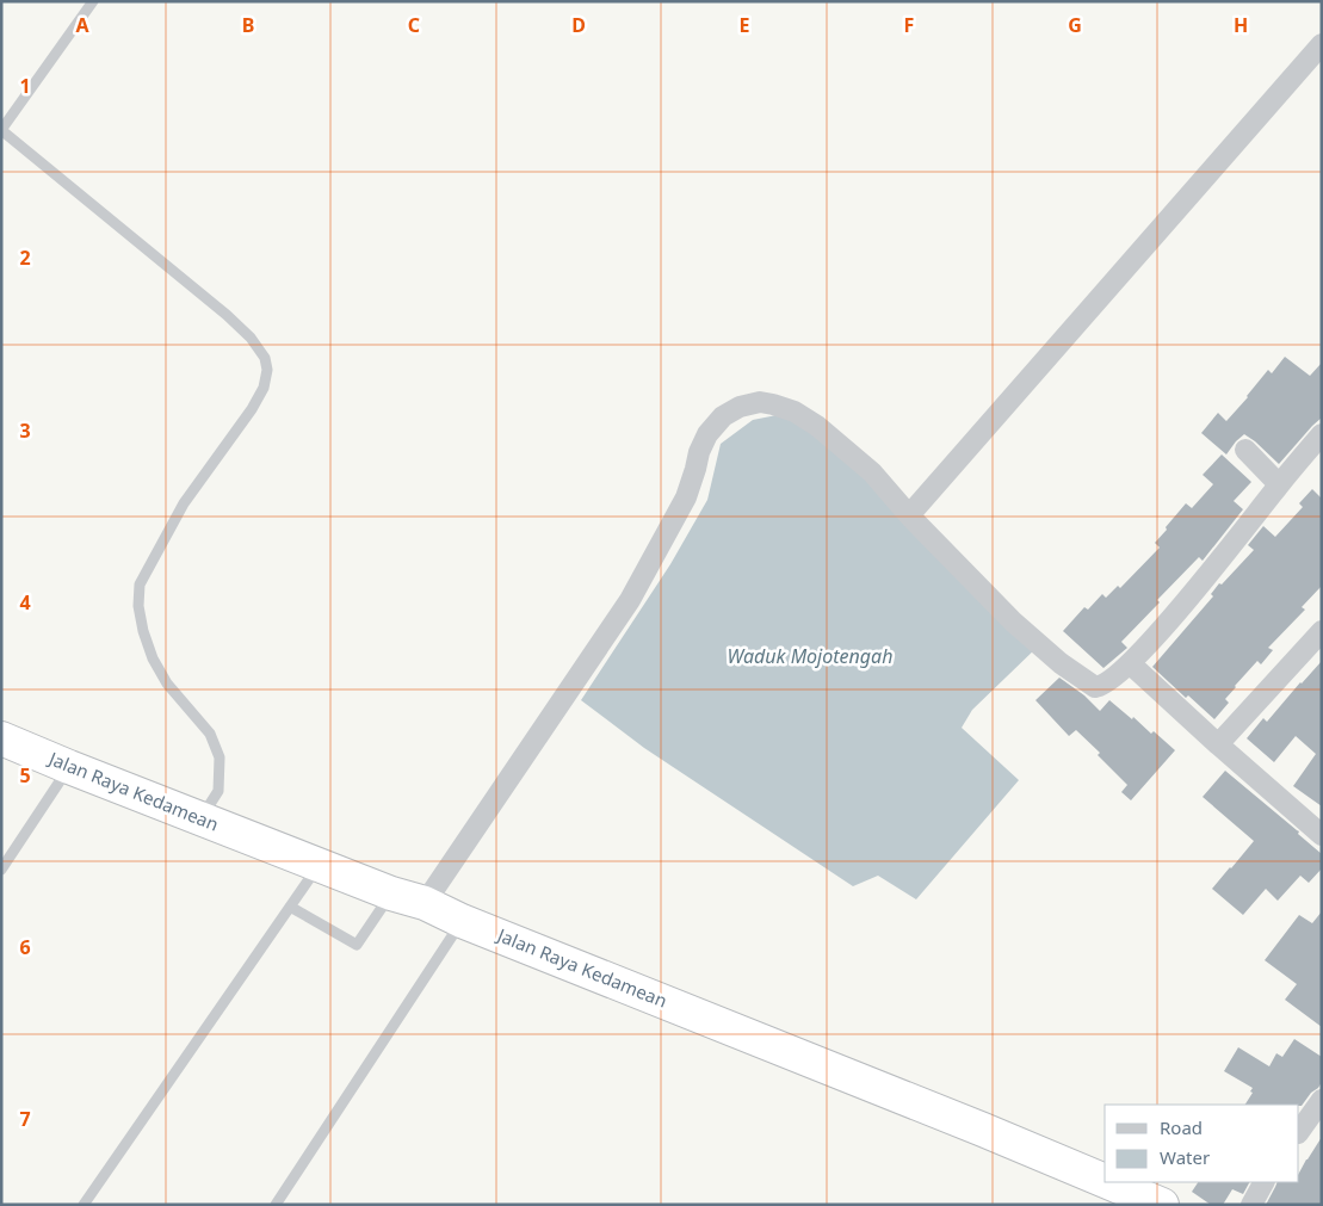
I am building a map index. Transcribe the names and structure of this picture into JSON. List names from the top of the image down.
{
  "streets": {
    "highway": ["Jalan Raya Kedamean"]
  },
  "water": ["Waduk Mojotengah"],
  "legend": ["Road", "Water"],
  "grid": {
    "columns": [
      "A",
      "B",
      "C",
      "D",
      "E",
      "F",
      "G",
      "H"
    ],
    "rows": [
      "1",
      "2",
      "3",
      "4",
      "5",
      "6",
      "7"
    ]
  }
}
